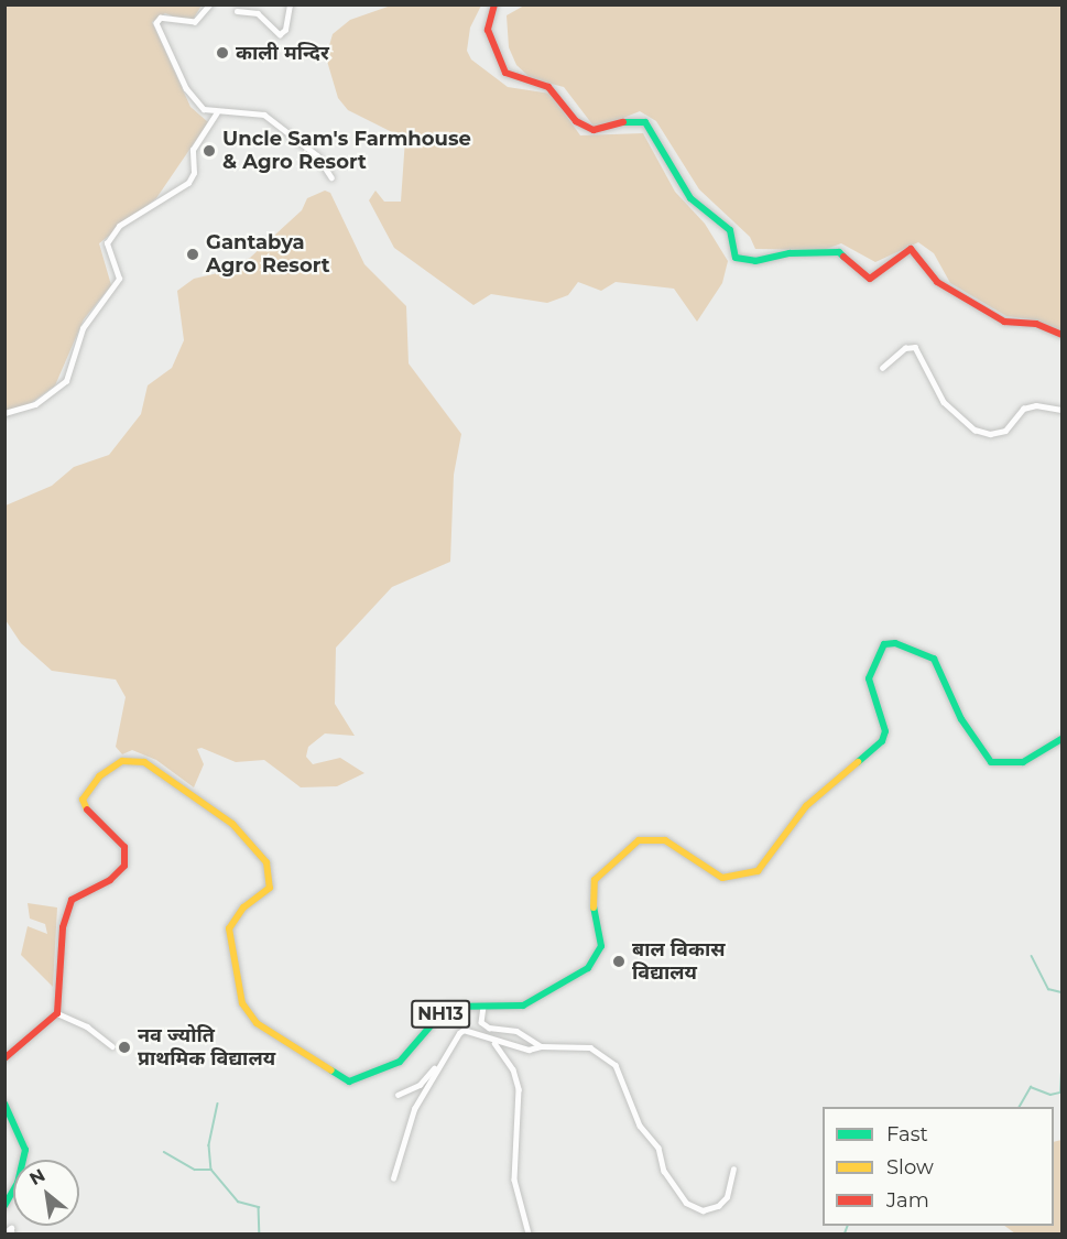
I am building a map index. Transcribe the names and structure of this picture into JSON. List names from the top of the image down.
{
  "streets": {
    "main road": ["NH13"]
  },
  "places": [
    "काली मन्दिर",
    "Uncle Sam's Farmhouse & Agro Resort",
    "Gantabya Agro Resort",
    "बाल विकास विद्यालय",
    "नव ज्योति प्राथमिक विद्यालय"
  ],
  "legend": ["Fast", "Slow", "Jam"],
  "north": "top left"
}
